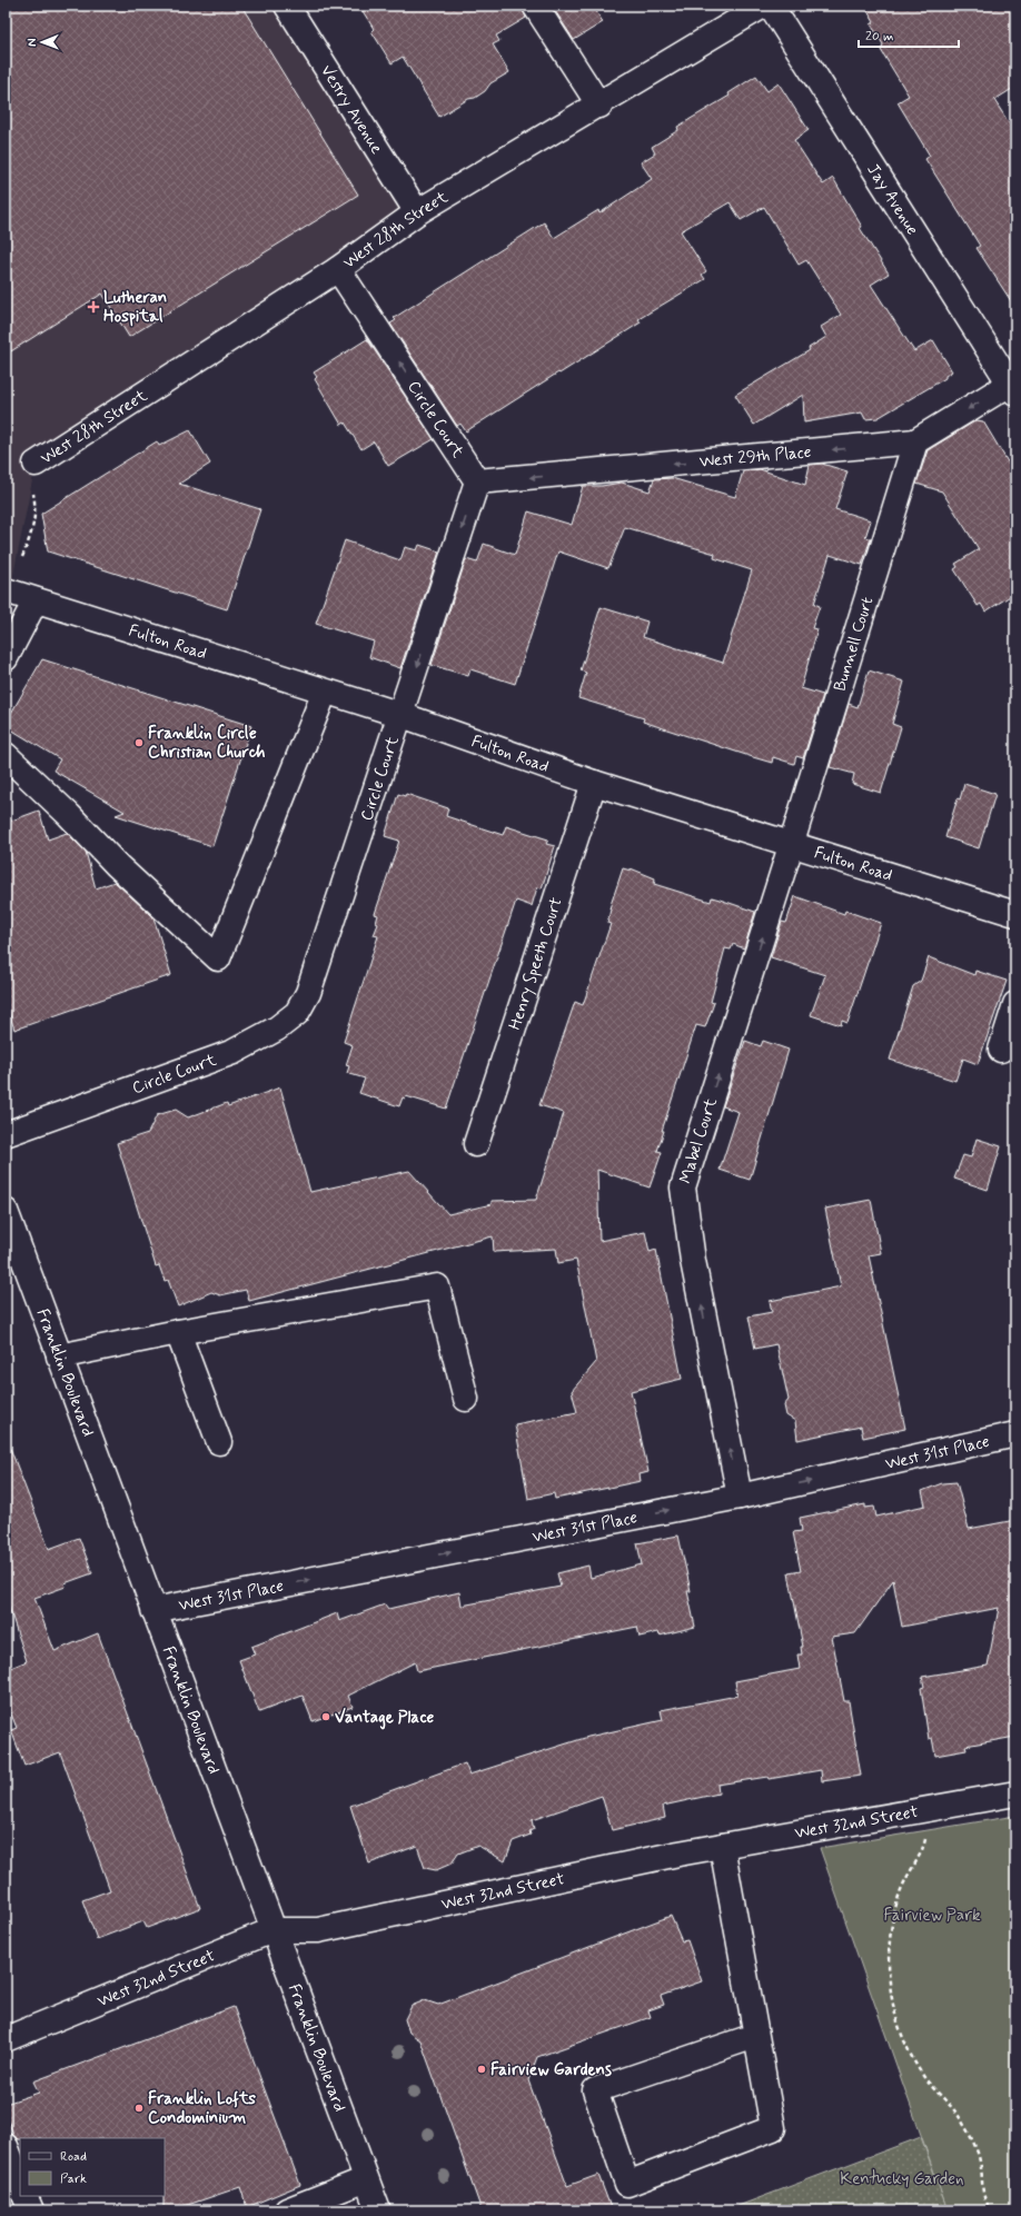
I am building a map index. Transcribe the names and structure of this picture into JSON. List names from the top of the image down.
{
  "streets": {
    "street": [
      "Vestry Avenue",
      "Jay Avenue",
      "West 28th Street",
      "Circle Court",
      "West 29th Place",
      "Fulton Road",
      "Bunnell Court",
      "Henry Speeth Court",
      "Mabel Court",
      "Franklin Boulevard",
      "West 31st Place",
      "West 32nd Street"
    ]
  },
  "crossings": [
    ["Vestry Avenue", "West 28th Street"],
    ["Jay Avenue", "West 29th Place"],
    ["West 28th Street", "Circle Court"],
    ["Circle Court", "West 29th Place"],
    ["Circle Court", "Fulton Road"],
    ["West 29th Place", "Bunnell Court"],
    ["Fulton Road", "Bunnell Court"],
    ["Fulton Road", "Henry Speeth Court"],
    ["Fulton Road", "Mabel Court"],
    ["Bunnell Court", "Mabel Court"],
    ["Mabel Court", "West 31st Place"],
    ["Franklin Boulevard", "West 31st Place"],
    ["Franklin Boulevard", "West 32nd Street"]
  ],
  "one_way": ["West 29th Place", "Mabel Court", "West 31st Place"],
  "parks": ["Fairview Park", "Kentucky Garden"],
  "places": {
    "health": ["Lutheran Hospital"],
    "other": [
      "Franklin Circle Christian Church",
      "Vantage Place",
      "Fairview Gardens",
      "Franklin Lofts Condominium"
    ]
  },
  "legend": ["Road", "Park"],
  "scale_bar": "20 m",
  "north": "left"
}
